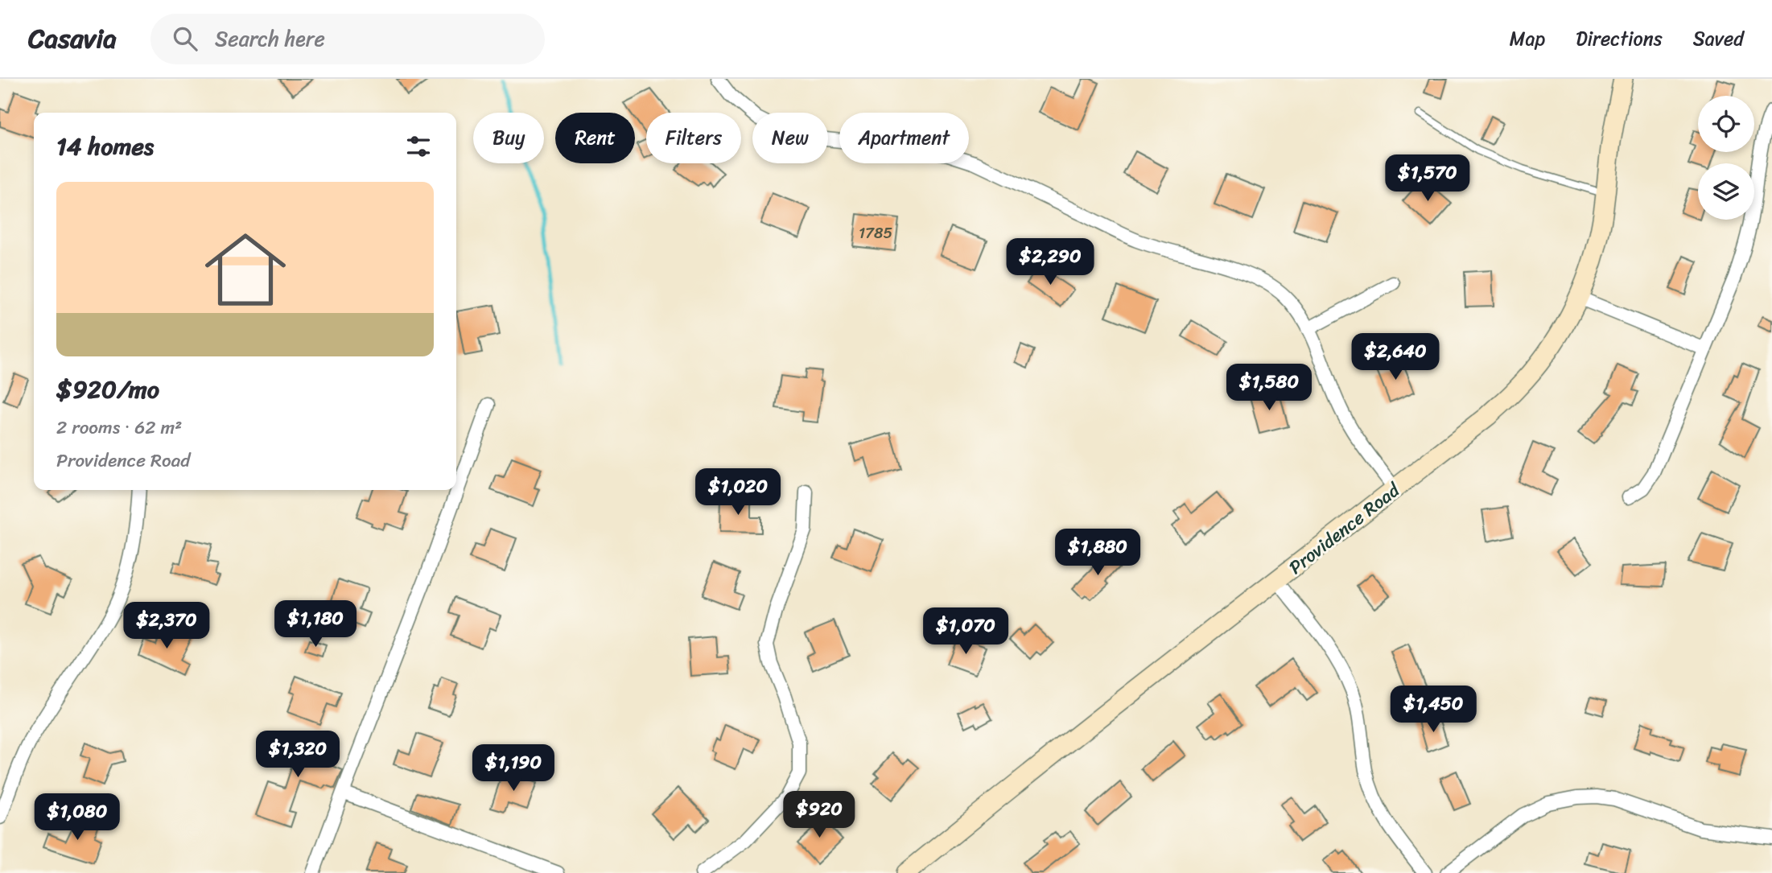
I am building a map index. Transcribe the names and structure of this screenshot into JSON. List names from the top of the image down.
{
  "streets": {
    "street": ["Providence Road"]
  },
  "house_numbers": ["1785"],
  "page": {
    "header": "Casavia",
    "search": "Search here",
    "nav": ["Map", "Directions", "Saved"],
    "chip": [
      "Buy",
      "Rent",
      "Filters",
      "New",
      "Apartment"
    ],
    "heading": "14 homes",
    "price": [
      "$1,570",
      "$2,290",
      "$2,640",
      "$1,580",
      "$1,020",
      "$1,880",
      "$1,180",
      "$2,370",
      "$1,070",
      "$1,450",
      "$1,320",
      "$1,190",
      "$920",
      "$1,080"
    ],
    "list": [
      {
        "name": "$920/mo",
        "note": "2 rooms · 62 m² · Providence Road"
      }
    ]
  }
}
